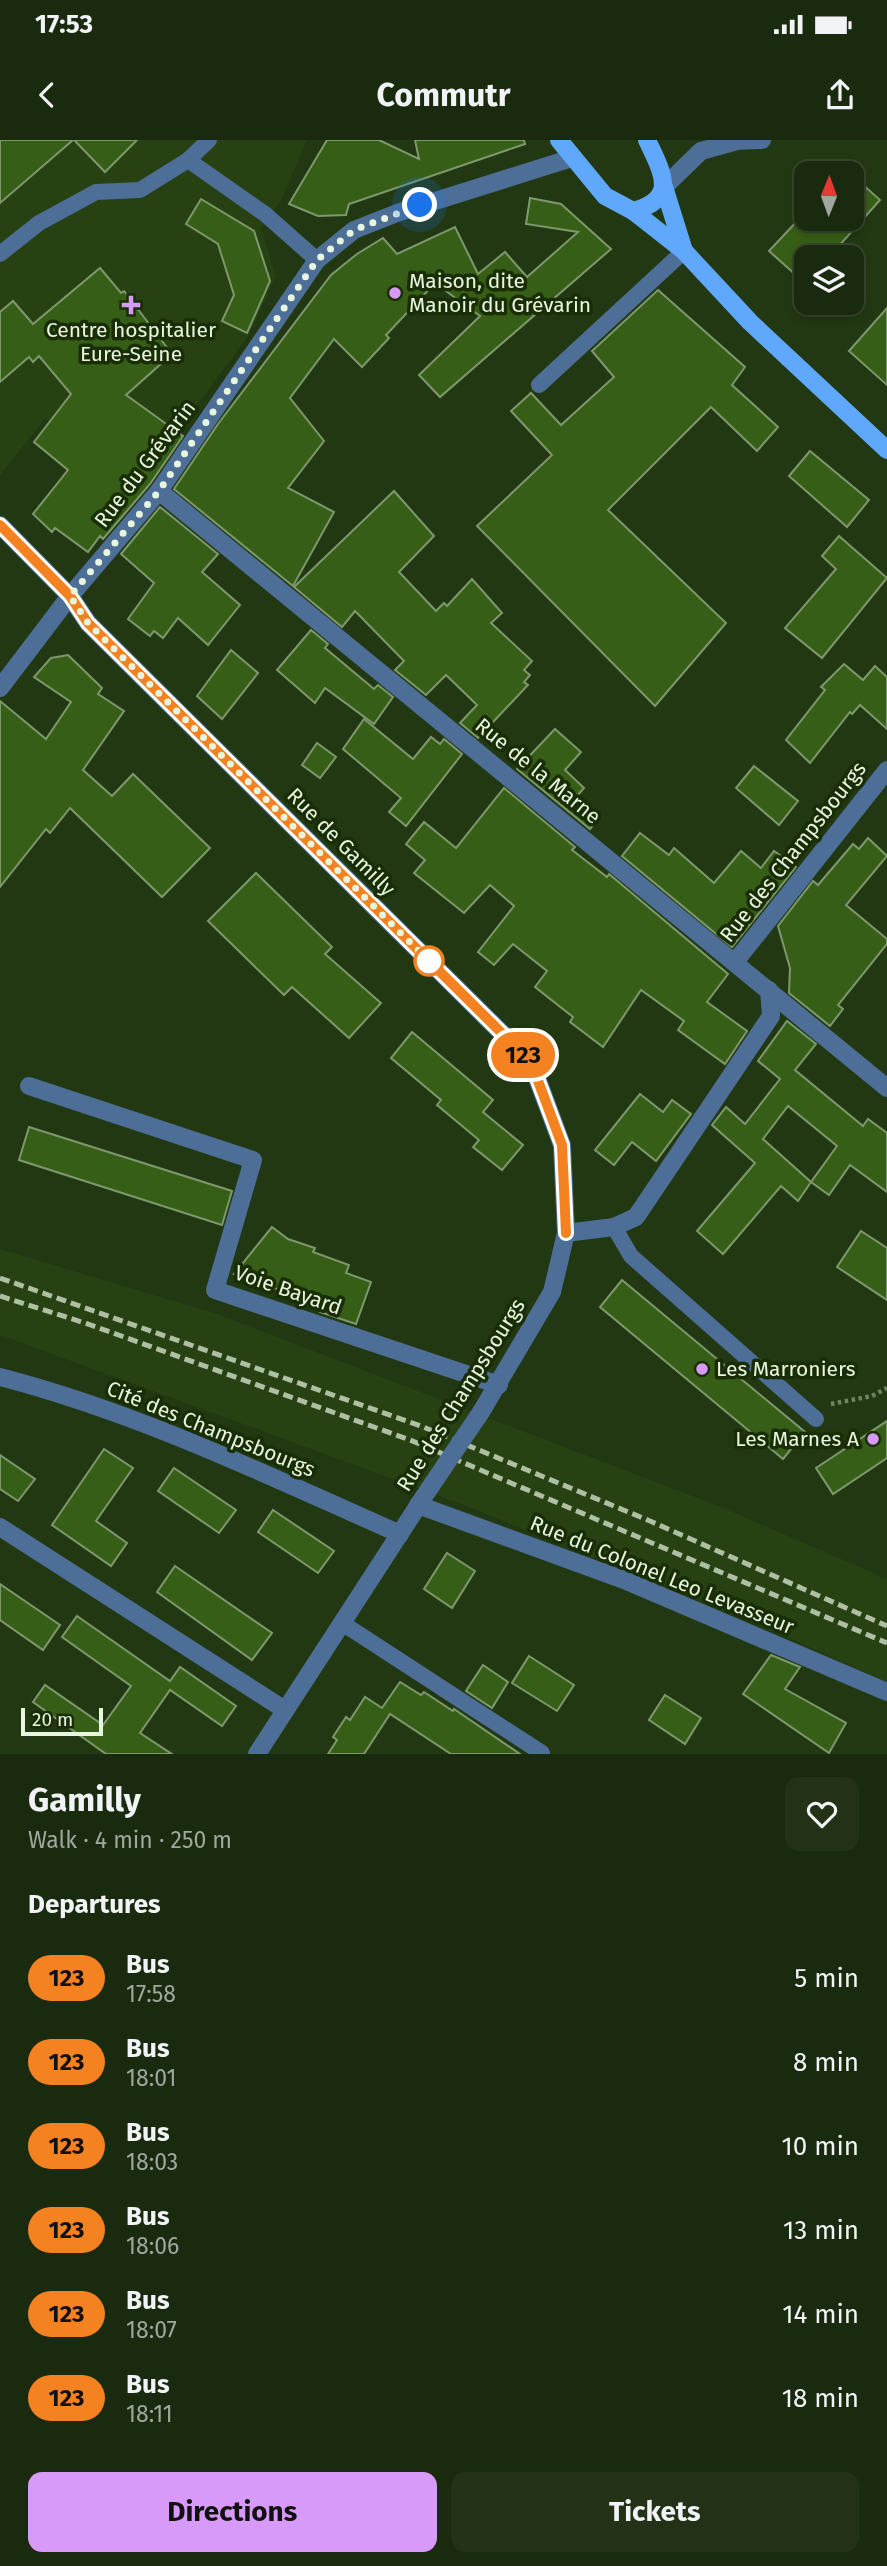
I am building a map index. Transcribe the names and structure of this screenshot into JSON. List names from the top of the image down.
{
  "streets": {
    "street": [
      "Rue du Grévarin",
      "Rue de la Marne",
      "Rue de Gamilly",
      "Rue des Champsbourgs",
      "Voie Bayard",
      "Cité des Champsbourgs",
      "Rue du Colonel Leo Levasseur"
    ]
  },
  "crossings": [
    ["Rue du Grévarin", "Rue de la Marne"],
    ["Rue du Grévarin", "Rue de Gamilly"],
    ["Rue de la Marne", "Rue des Champsbourgs"],
    ["Rue de Gamilly", "Rue des Champsbourgs"],
    ["Rue des Champsbourgs", "Voie Bayard"],
    ["Rue des Champsbourgs", "Cité des Champsbourgs"],
    ["Rue des Champsbourgs", "Rue du Colonel Leo Levasseur"]
  ],
  "places": {
    "other": ["Maison, dite Manoir du Grévarin", "Les Marroniers", "Les Marnes A"],
    "health": ["Centre hospitalier Eure-Seine"]
  },
  "lines": ["bus line 123"],
  "scale_bar": "20 m",
  "north": "top",
  "page": {
    "status": "17:53",
    "header": "Commutr",
    "on_map": "123",
    "scale": "20 m",
    "heading": [
      ["Gamilly", "Walk · 4 min · 250 m"],
      "Departures"
    ],
    "list": [
      {
        "mark": "123",
        "name": "Bus",
        "note": "17:58",
        "value": "5 min"
      },
      {
        "mark": "123",
        "name": "Bus",
        "note": "18:01",
        "value": "8 min"
      },
      {
        "mark": "123",
        "name": "Bus",
        "note": "18:03",
        "value": "10 min"
      },
      {
        "mark": "123",
        "name": "Bus",
        "note": "18:06",
        "value": "13 min"
      },
      {
        "mark": "123",
        "name": "Bus",
        "note": "18:07",
        "value": "14 min"
      },
      {
        "mark": "123",
        "name": "Bus",
        "note": "18:11",
        "value": "18 min"
      }
    ],
    "buttons": ["Directions", "Tickets"]
  }
}
